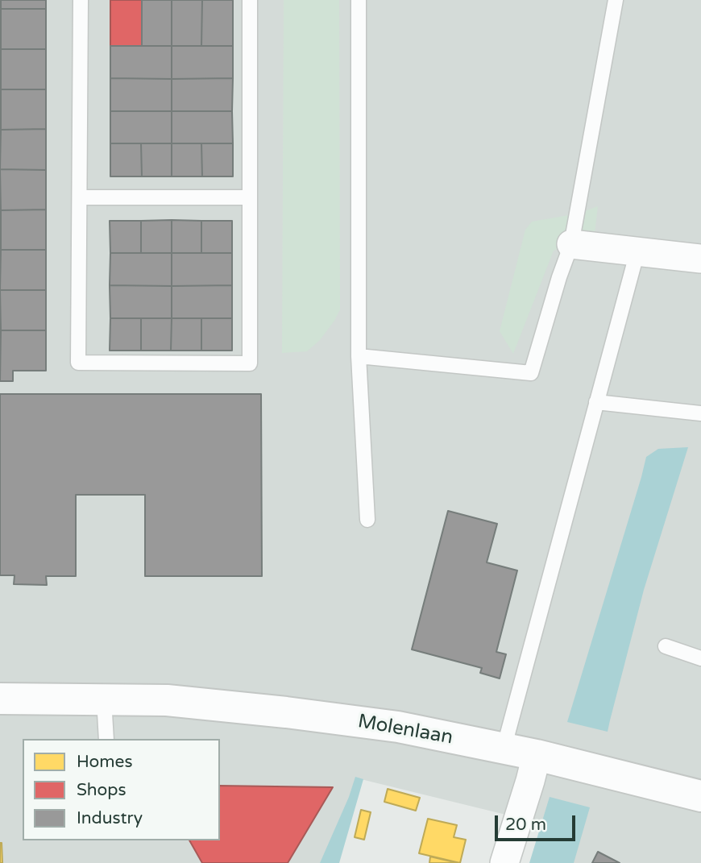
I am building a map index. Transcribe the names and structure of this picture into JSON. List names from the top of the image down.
{
  "streets": {
    "street": ["Molenlaan"]
  },
  "legend": ["Homes", "Shops", "Industry"],
  "scale_bar": "20 m"
}
